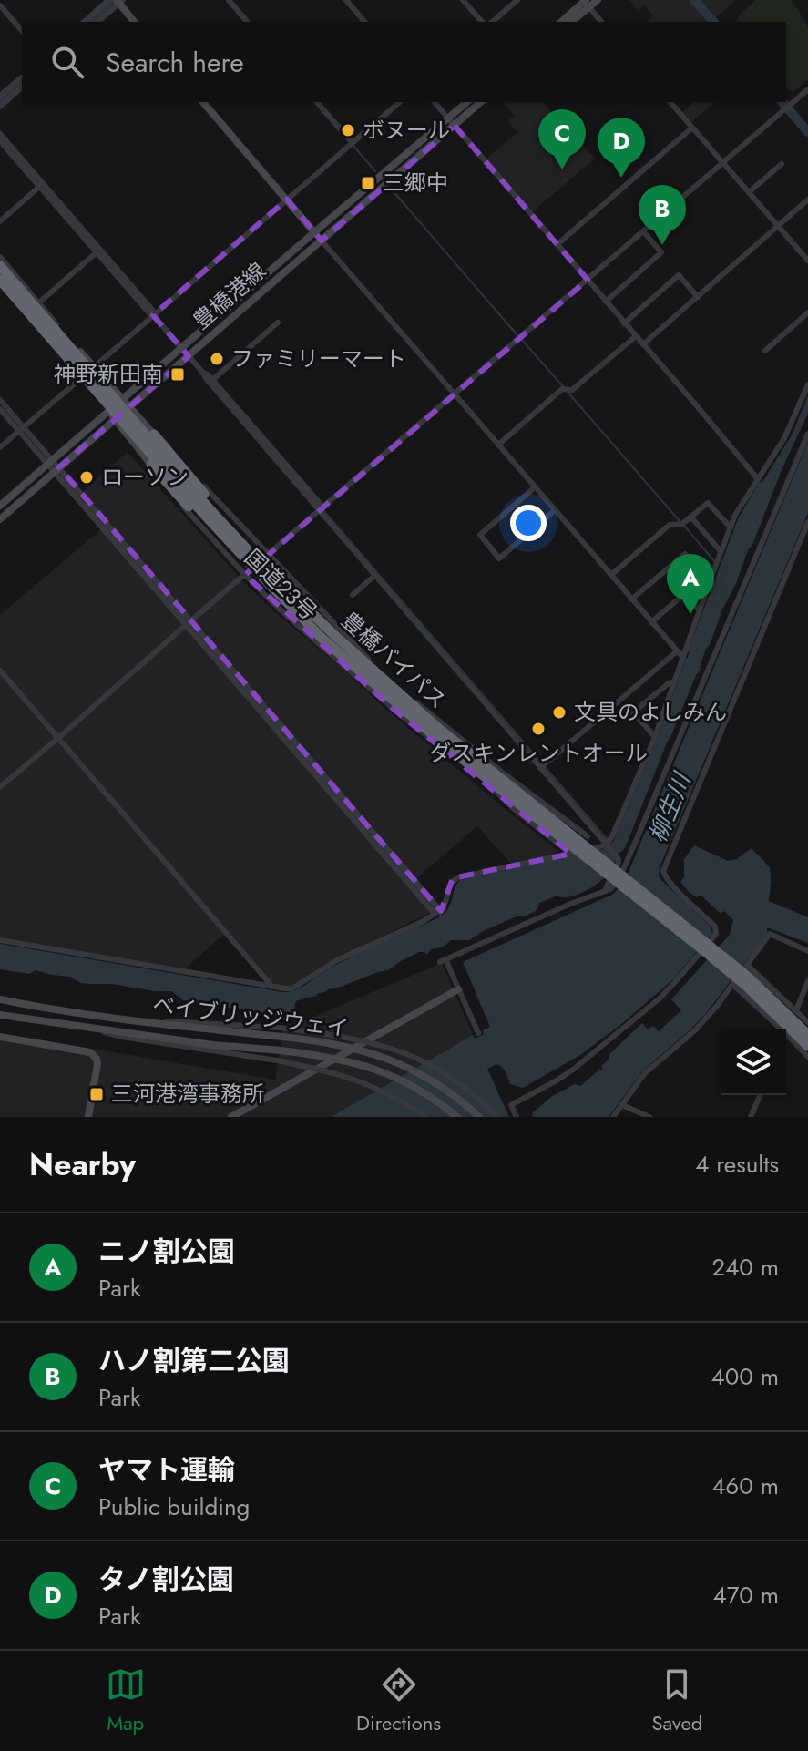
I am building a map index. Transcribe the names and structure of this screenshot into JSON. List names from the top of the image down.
{
  "streets": {
    "highway": ["豊橋バイパス"],
    "street": ["豊橋港線", "国道23号", "ベイブリッジウェイ"]
  },
  "water": ["柳生川"],
  "places": {
    "other": [
      "ボヌール",
      "ファミリーマート",
      "ローソン",
      "文具のよしみん",
      "ダスキンレントオール"
    ],
    "transit": ["三郷中", "神野新田南", "三河港湾事務所"]
  },
  "page": {
    "search": "Search here",
    "pins": [
      "C",
      "D",
      "B",
      "A"
    ],
    "heading": ["Nearby", "4 results"],
    "list": [
      {
        "mark": "A",
        "name": "ニノ割公園",
        "note": "Park",
        "value": "240 m"
      },
      {
        "mark": "B",
        "name": "ハノ割第二公園",
        "note": "Park",
        "value": "400 m"
      },
      {
        "mark": "C",
        "name": "ヤマト運輸",
        "note": "Public building",
        "value": "460 m"
      },
      {
        "mark": "D",
        "name": "タノ割公園",
        "note": "Park",
        "value": "470 m"
      }
    ],
    "nav": ["Map", "Directions", "Saved"]
  }
}
